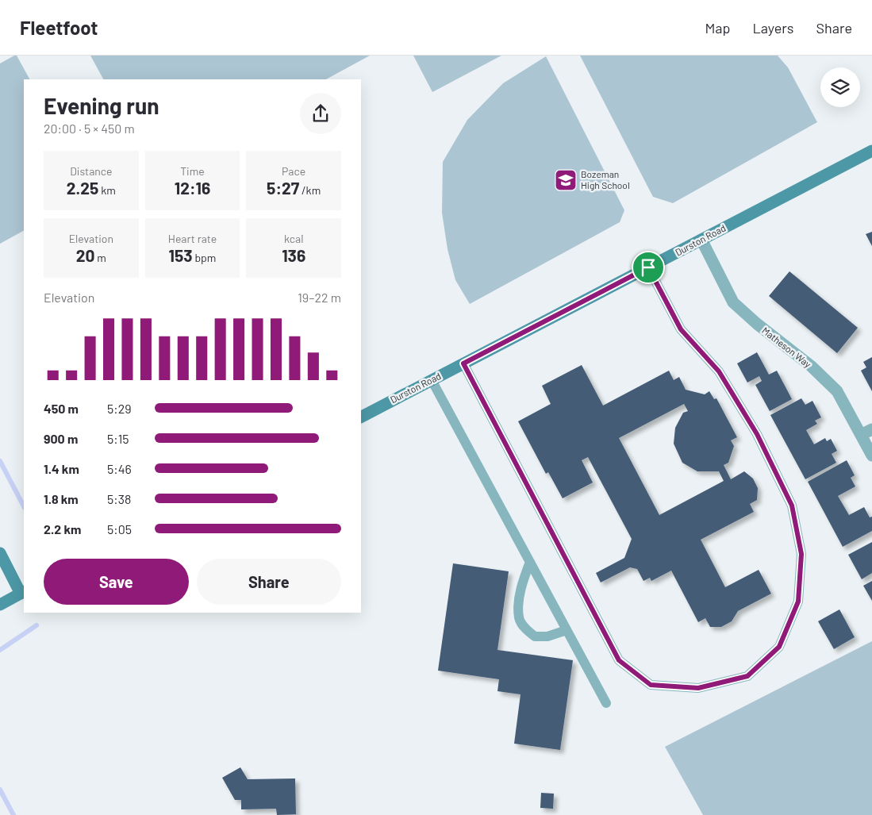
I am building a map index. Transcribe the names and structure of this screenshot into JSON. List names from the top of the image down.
{
  "streets": {
    "main road": ["Durston Road"],
    "street": ["Matheson Way"]
  },
  "crossings": [
    ["Durston Road", "Matheson Way"]
  ],
  "places": {
    "school or university": ["Bozeman High School"]
  },
  "page": {
    "header": "Fleetfoot",
    "nav": ["Map", "Layers", "Share"],
    "heading": ["Evening run", "20:00 · 5 × 450 m"],
    "stats": [
      ["Distance", "2.25 km"],
      ["Time", "12:16"],
      ["Pace", "5:27 /km"],
      ["Elevation", "20 m"],
      ["Heart rate", "153 bpm"],
      ["kcal", "136"]
    ],
    "chart": ["Elevation", "19–22 m"],
    "list": [
      {
        "name": "450 m",
        "note": "5:29"
      },
      {
        "name": "900 m",
        "note": "5:15"
      },
      {
        "name": "1.4 km",
        "note": "5:46"
      },
      {
        "name": "1.8 km",
        "note": "5:38"
      },
      {
        "name": "2.2 km",
        "note": "5:05"
      }
    ],
    "buttons": ["Save", "Share"]
  }
}
